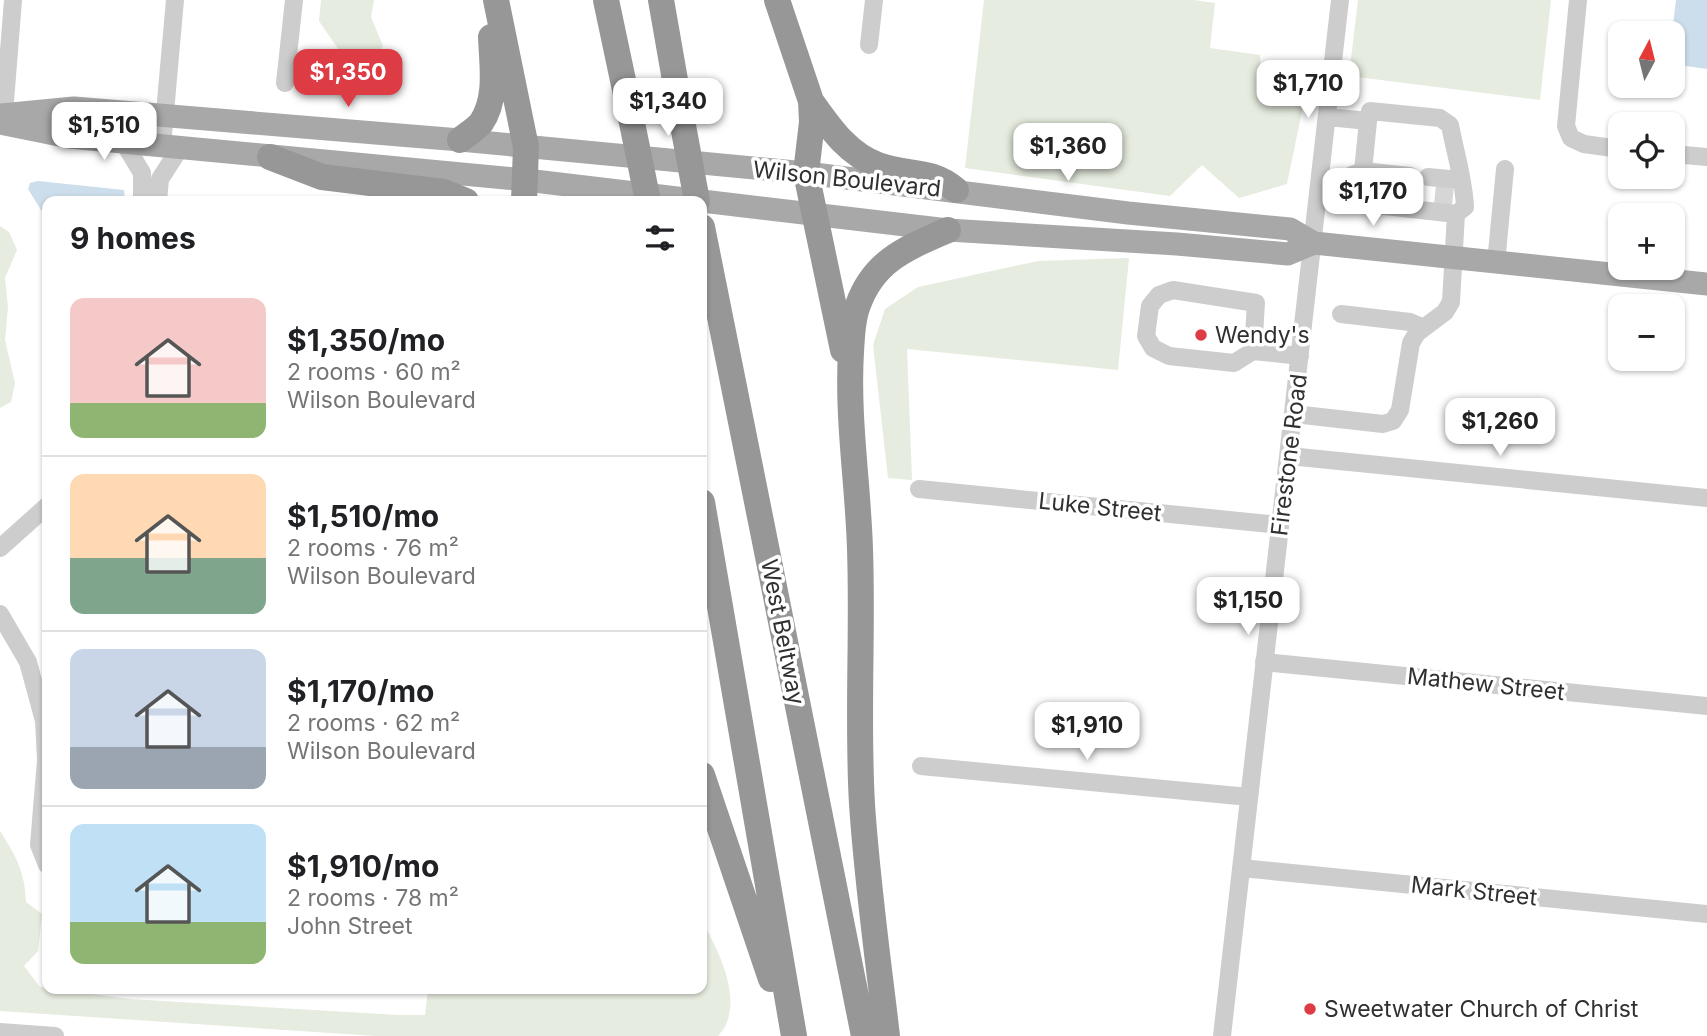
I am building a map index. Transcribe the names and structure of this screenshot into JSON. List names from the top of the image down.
{
  "streets": {
    "highway": ["West Beltway"],
    "main road": ["Wilson Boulevard"],
    "street": [
      "Firestone Road",
      "Luke Street",
      "Mathew Street",
      "Mark Street"
    ]
  },
  "crossings": [
    ["Wilson Boulevard", "Firestone Road"],
    ["Firestone Road", "Luke Street"],
    ["Firestone Road", "Mathew Street"],
    ["Firestone Road", "Mark Street"]
  ],
  "places": ["Wendy's", "Sweetwater Church of Christ"],
  "north": "top",
  "page": {
    "map_buttons": ["+", "−"],
    "price": [
      "$1,350",
      "$1,710",
      "$1,340",
      "$1,510",
      "$1,360",
      "$1,170",
      "$1,260",
      "$1,150",
      "$1,910"
    ],
    "heading": "9 homes",
    "list": [
      {
        "name": "$1,350/mo",
        "note": "2 rooms · 60 m² · Wilson Boulevard"
      },
      {
        "name": "$1,510/mo",
        "note": "2 rooms · 76 m² · Wilson Boulevard"
      },
      {
        "name": "$1,170/mo",
        "note": "2 rooms · 62 m² · Wilson Boulevard"
      },
      {
        "name": "$1,910/mo",
        "note": "2 rooms · 78 m² · John Street"
      }
    ]
  }
}
